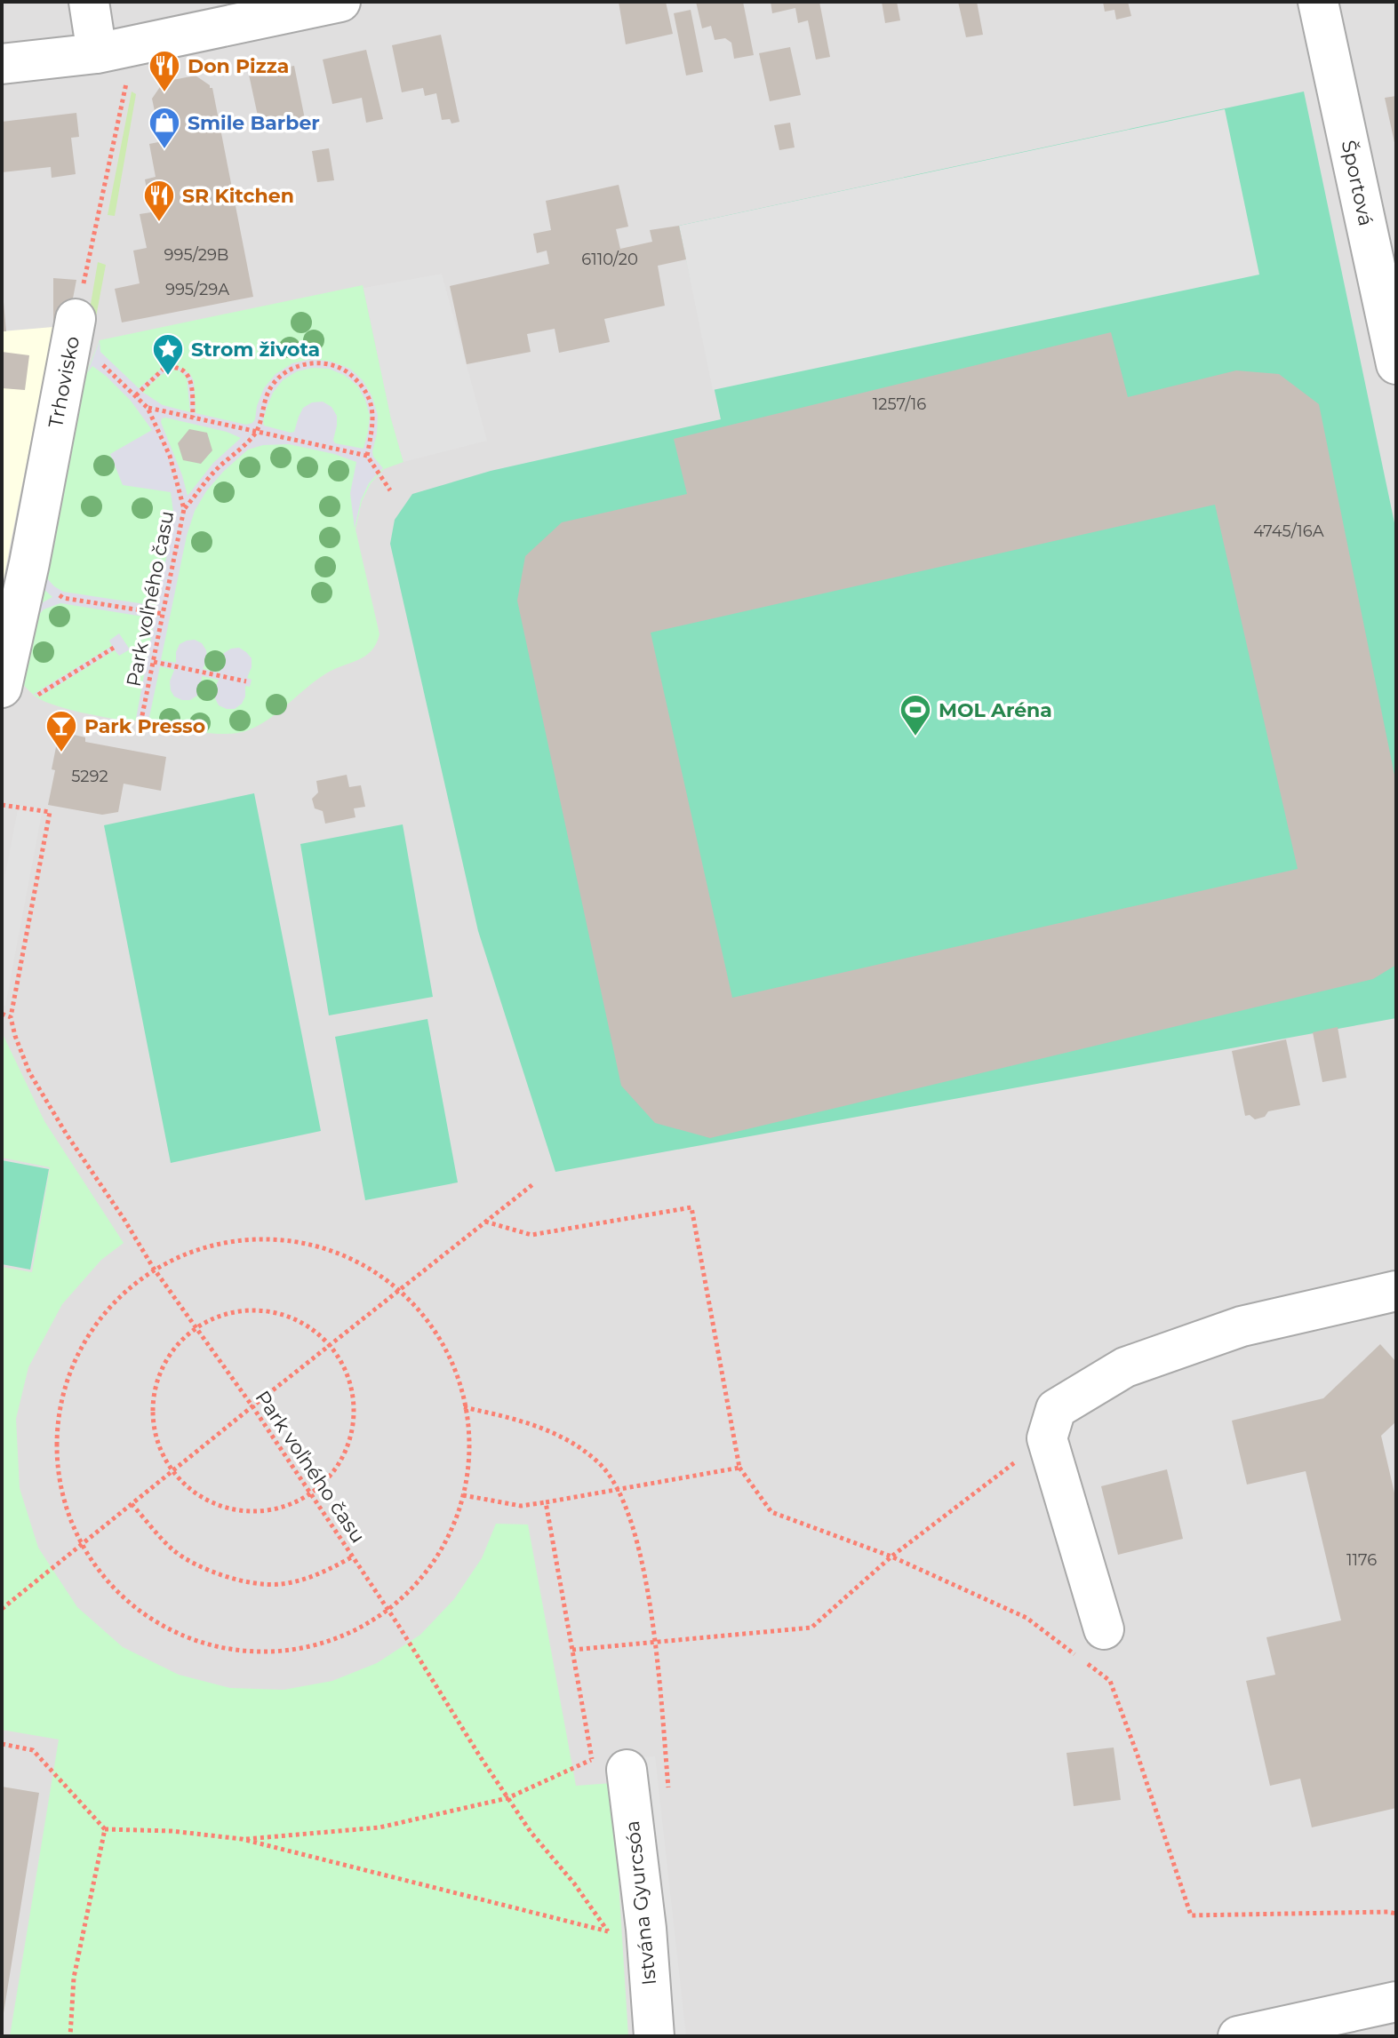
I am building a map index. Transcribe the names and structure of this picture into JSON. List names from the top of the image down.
{
  "streets": {
    "street": ["Športová", "Trhovisko", "Istvána Gyurcsóa"],
    "path": ["Park voľného času"]
  },
  "crossings": [
    ["Trhovisko", "Park voľného času"]
  ],
  "places": {
    "restaurant": ["Don Pizza", "SR Kitchen"],
    "shop": ["Smile Barber"],
    "place": ["Strom života"],
    "sports": ["MOL Aréna"],
    "bar": ["Park Presso"]
  },
  "house_numbers": [
    "995/29B",
    "6110/20",
    "995/29A",
    "1257/16",
    "4745/16A",
    "5292",
    "1176"
  ]
}
